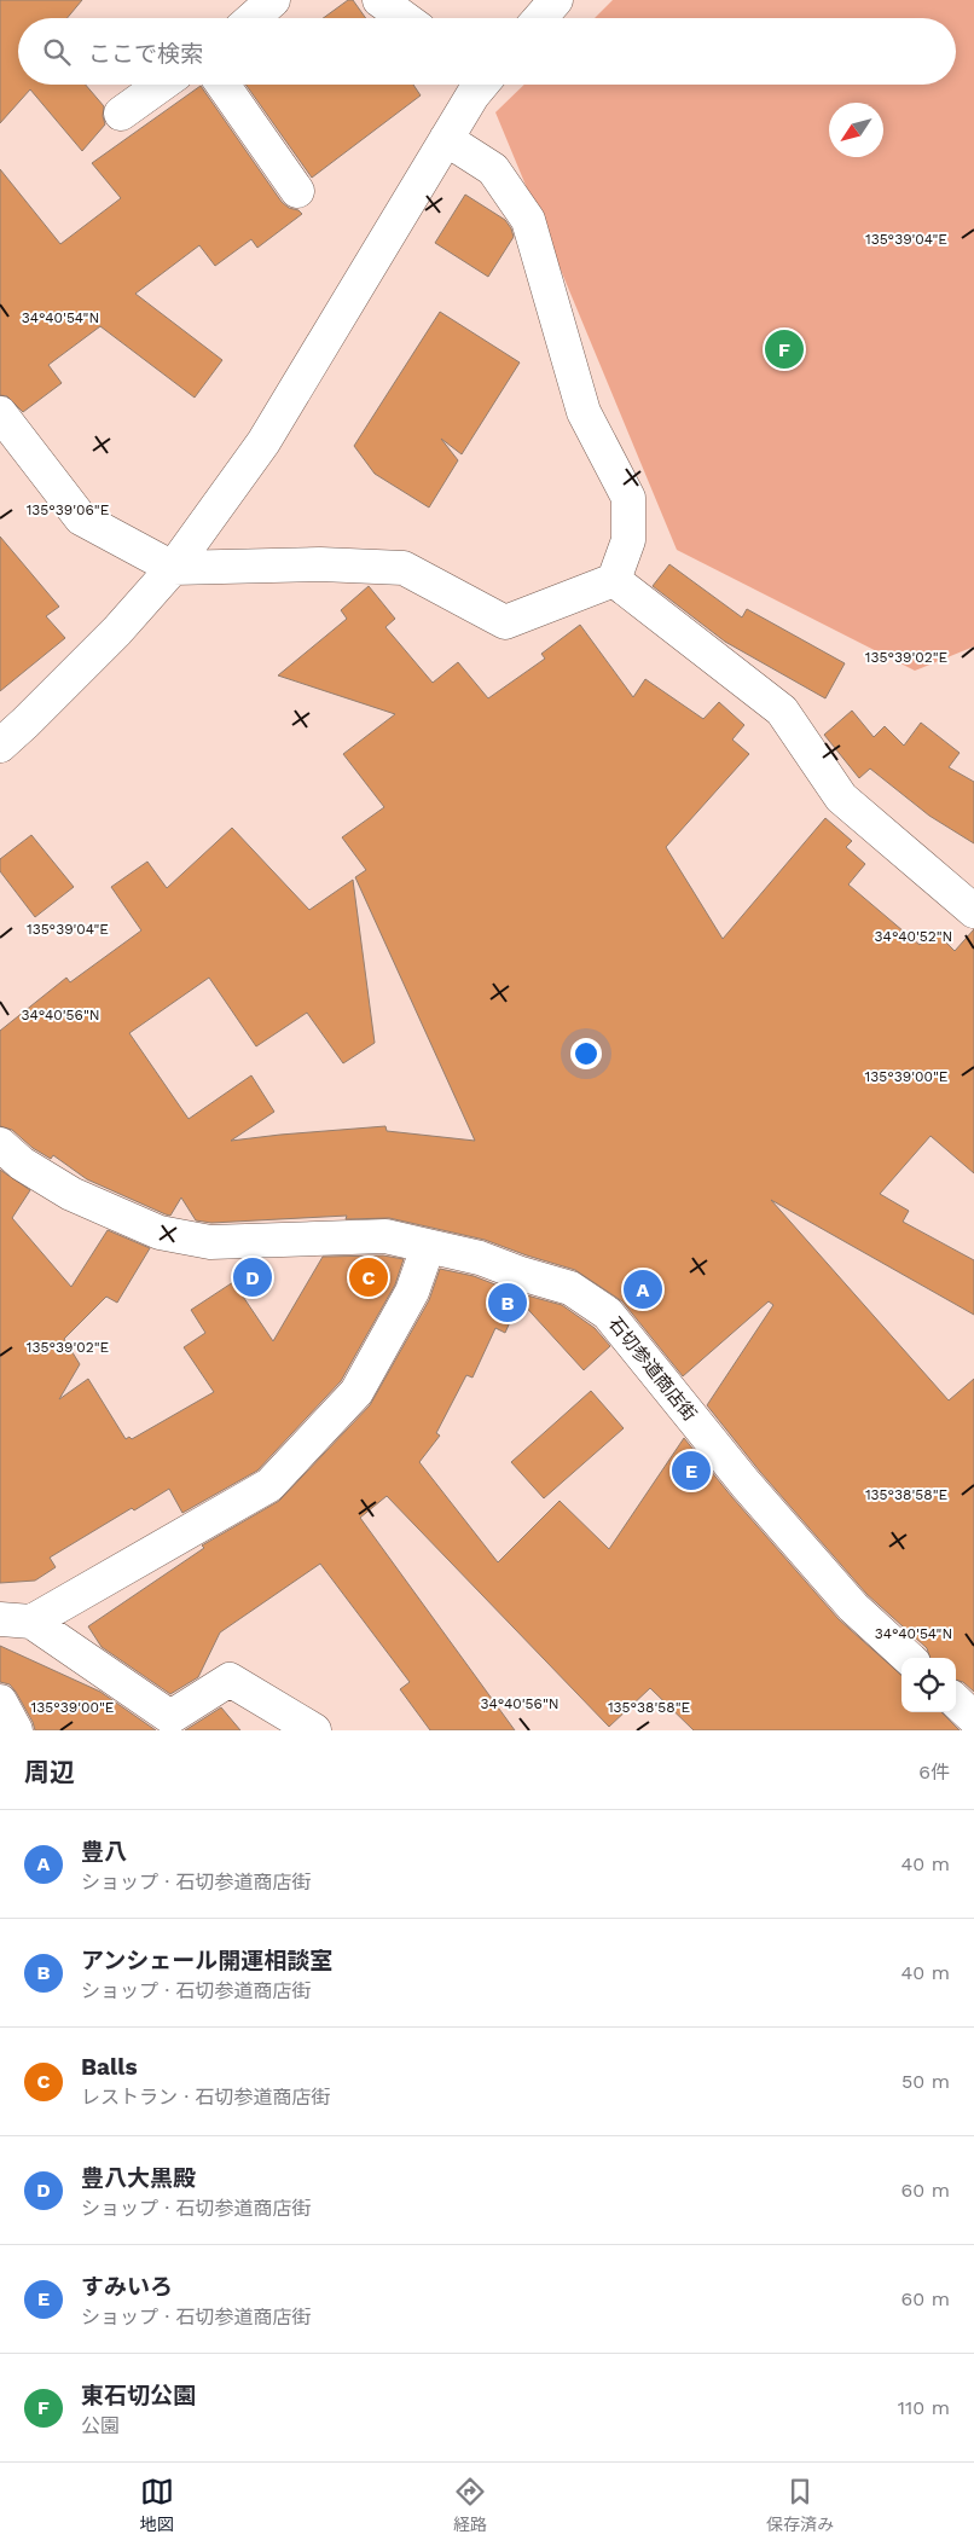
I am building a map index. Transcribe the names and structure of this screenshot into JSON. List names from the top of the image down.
{
  "streets": {
    "street": ["石切参道商店街"]
  },
  "north": "bottom left",
  "page": {
    "search": "ここで検索",
    "pins": [
      "F",
      "C",
      "D",
      "A",
      "B",
      "E"
    ],
    "heading": ["周辺", "6件"],
    "list": [
      {
        "mark": "A",
        "name": "豊八",
        "note": "ショップ · 石切参道商店街",
        "value": "40 m"
      },
      {
        "mark": "B",
        "name": "アンシェール開運相談室",
        "note": "ショップ · 石切参道商店街",
        "value": "40 m"
      },
      {
        "mark": "C",
        "name": "Balls",
        "note": "レストラン · 石切参道商店街",
        "value": "50 m"
      },
      {
        "mark": "D",
        "name": "豊八大黒殿",
        "note": "ショップ · 石切参道商店街",
        "value": "60 m"
      },
      {
        "mark": "E",
        "name": "すみいろ",
        "note": "ショップ · 石切参道商店街",
        "value": "60 m"
      },
      {
        "mark": "F",
        "name": "東石切公園",
        "note": "公園",
        "value": "110 m"
      }
    ],
    "nav": ["地図", "経路", "保存済み"]
  },
  "coordinates": [
    "135°39'04\"E",
    "34°40'54\"N",
    "135°39'06\"E",
    "135°39'02\"E",
    "34°40'52\"N",
    "34°40'56\"N",
    "135°39'00\"E",
    "135°38'58\"E"
  ]
}
